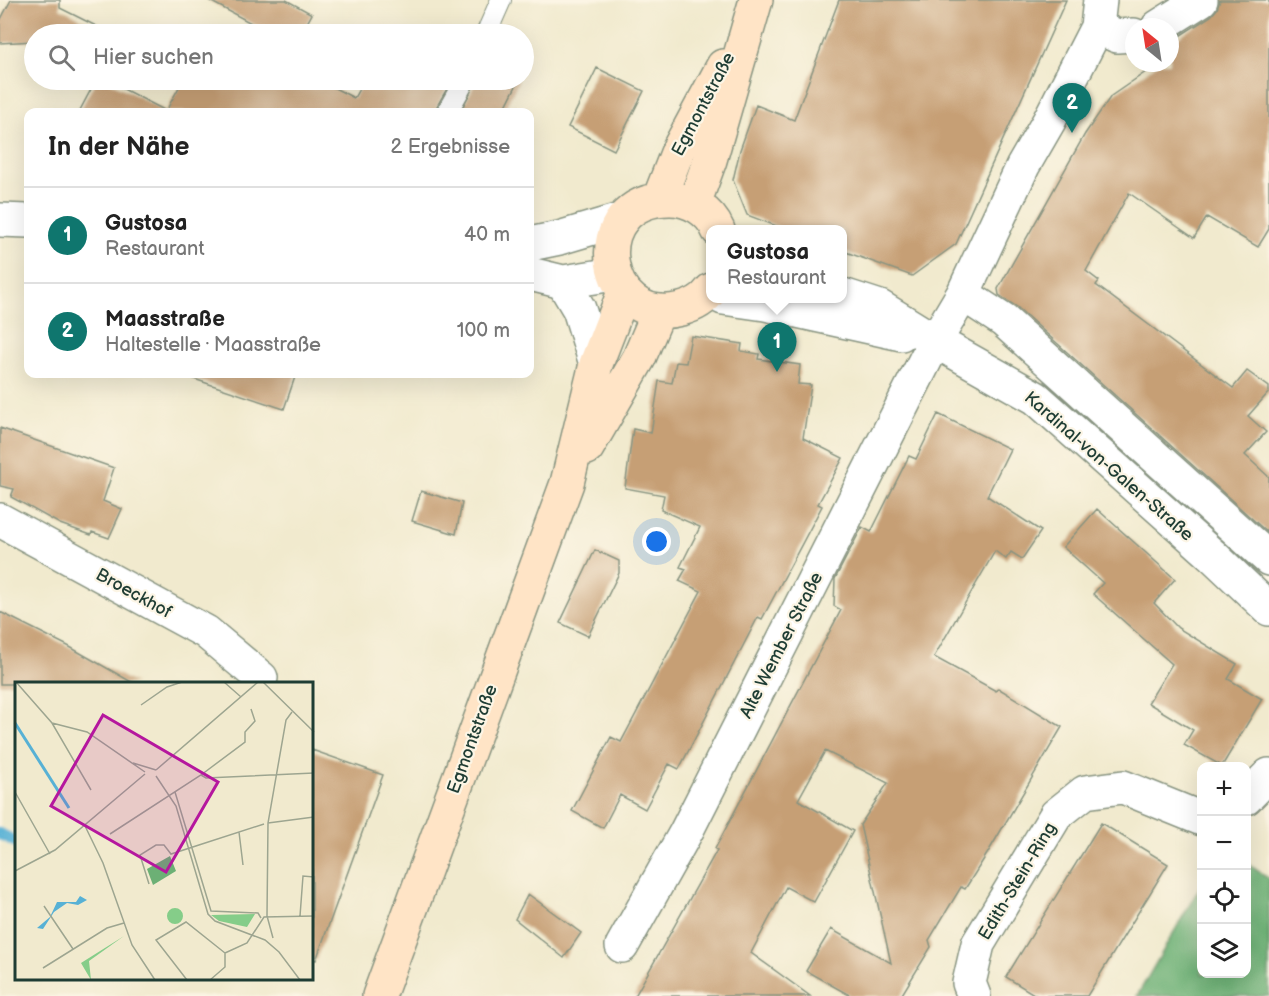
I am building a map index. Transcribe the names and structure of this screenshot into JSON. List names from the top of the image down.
{
  "streets": {
    "street": [
      "Egmontstraße",
      "Kardinal-von-Galen-Straße",
      "Broeckhof",
      "Alte Wember Straße",
      "Edith-Stein-Ring"
    ]
  },
  "crossings": [
    ["Kardinal-von-Galen-Straße", "Alte Wember Straße"]
  ],
  "north": "top left",
  "page": {
    "search": "Hier suchen",
    "pins": ["2", "1"],
    "heading": ["In der Nähe", "2 Ergebnisse"],
    "list": [
      {
        "mark": "1",
        "name": "Gustosa",
        "note": "Restaurant",
        "value": "40 m"
      },
      {
        "mark": "2",
        "name": "Maasstraße",
        "note": "Haltestelle · Maasstraße",
        "value": "100 m"
      }
    ],
    "popup": ["Gustosa", "Restaurant"],
    "map_buttons": ["+", "−"]
  }
}
